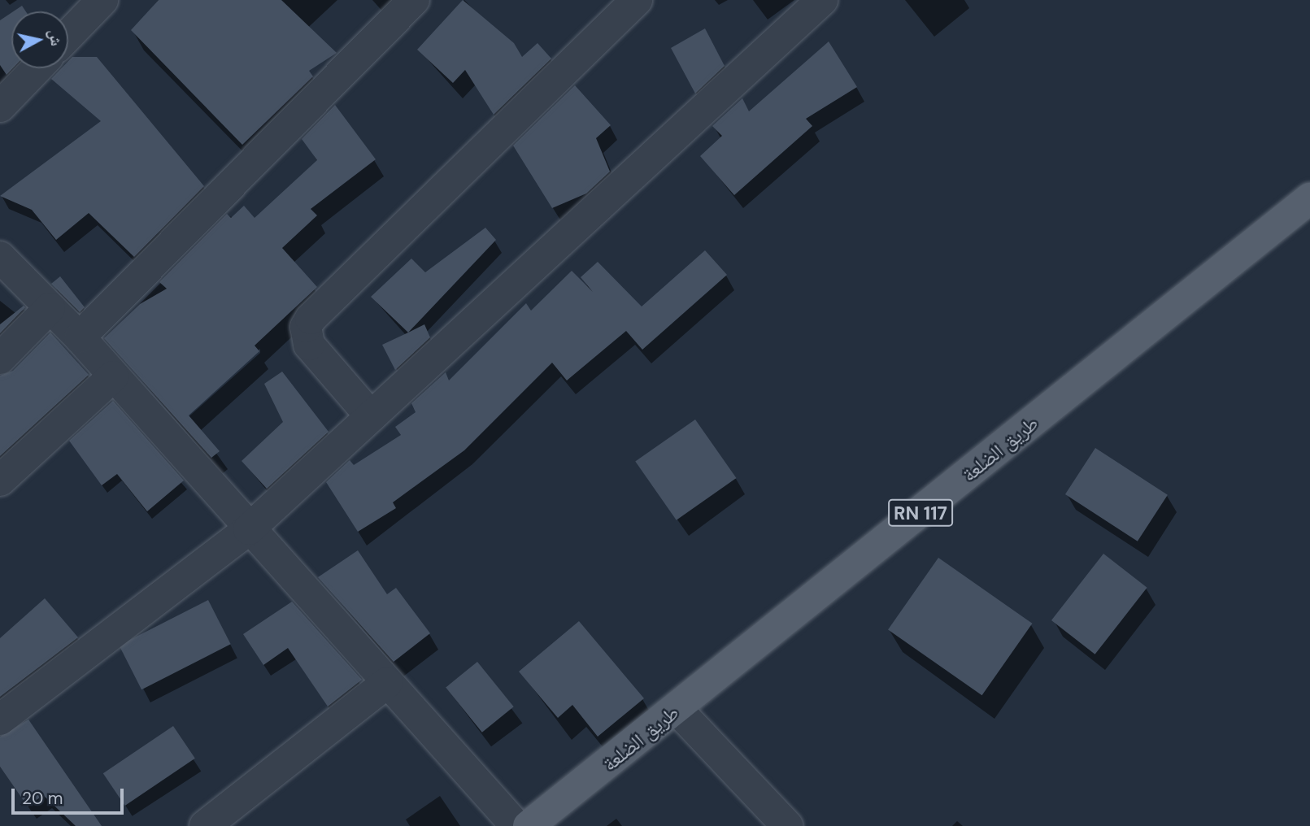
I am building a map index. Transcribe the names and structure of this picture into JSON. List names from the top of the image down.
{
  "streets": {
    "main road": ["طريق الضلعة", "RN 117"]
  },
  "scale_bar": "20 m",
  "north": "right"
}
